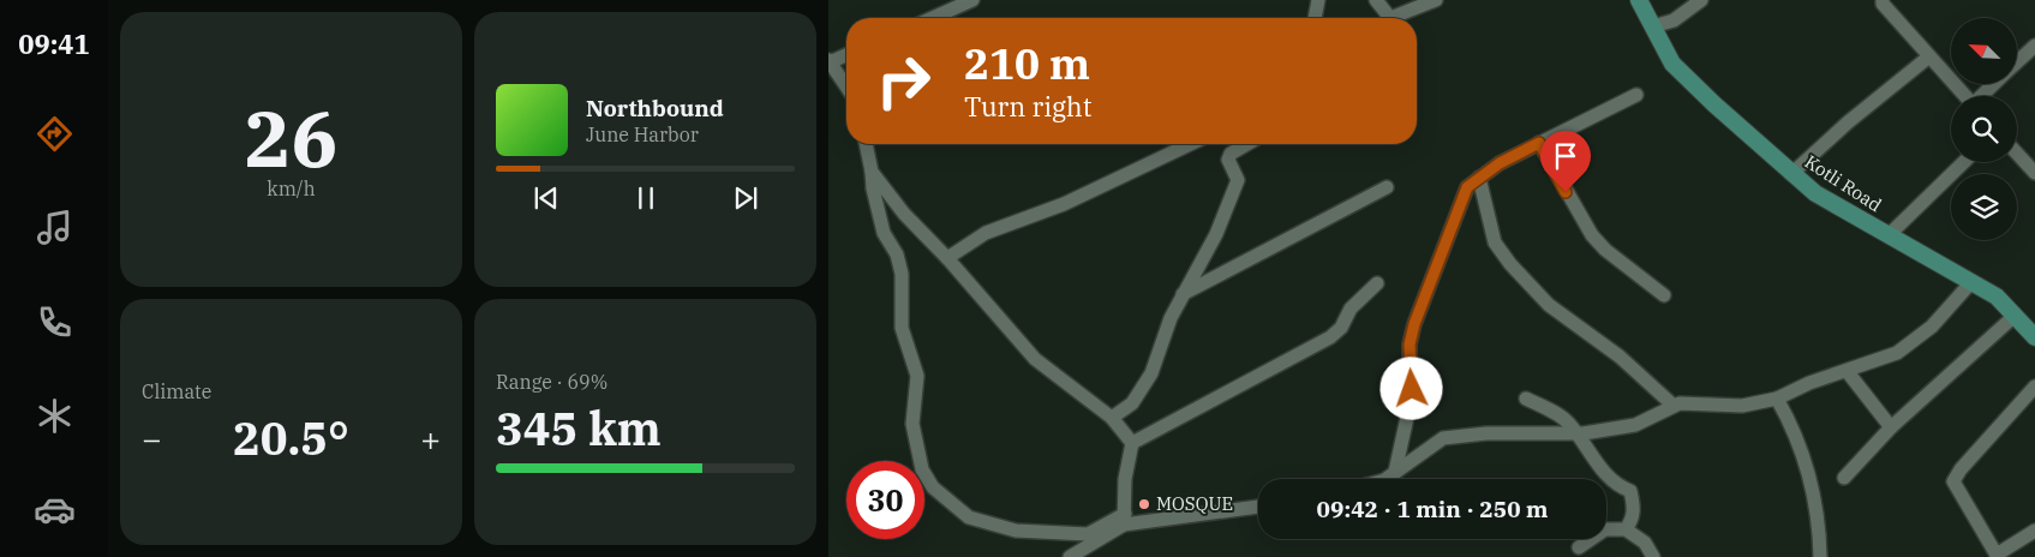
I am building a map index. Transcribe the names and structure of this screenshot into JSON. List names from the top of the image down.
{
  "streets": {
    "main road": ["Kotli Road"]
  },
  "places": ["MOSQUE"],
  "north": "top left",
  "page": {
    "tabs": "09:41",
    "tile": [
      ["26", "km/h"],
      "Climate",
      ["Range · 69%", "345 km"]
    ],
    "turn": ["210 m", "Turn right"],
    "song": ["Northbound", "June Harbor"],
    "heat": ["−", "20.5°", "+"],
    "limit": "30",
    "trip": "09:42 · 1 min · 250 m"
  }
}
